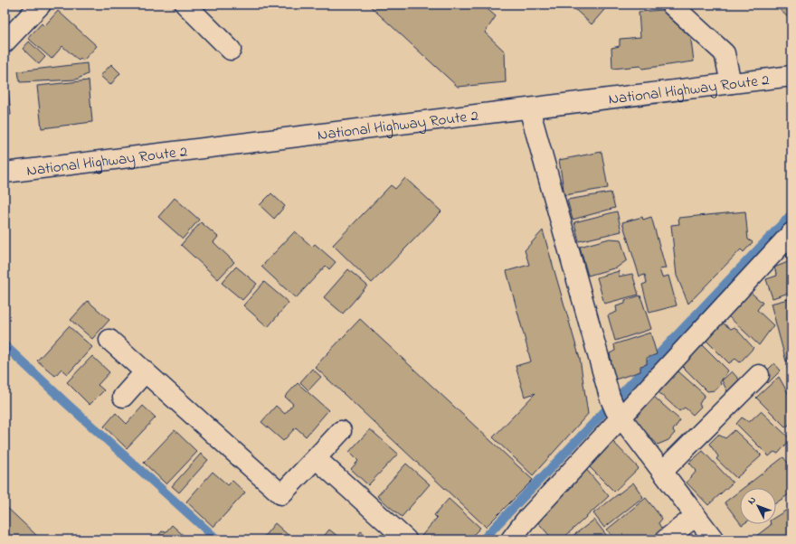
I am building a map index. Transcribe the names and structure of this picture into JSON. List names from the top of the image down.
{
  "streets": {
    "main road": ["National Highway Route 2"]
  },
  "north": "top left"
}
